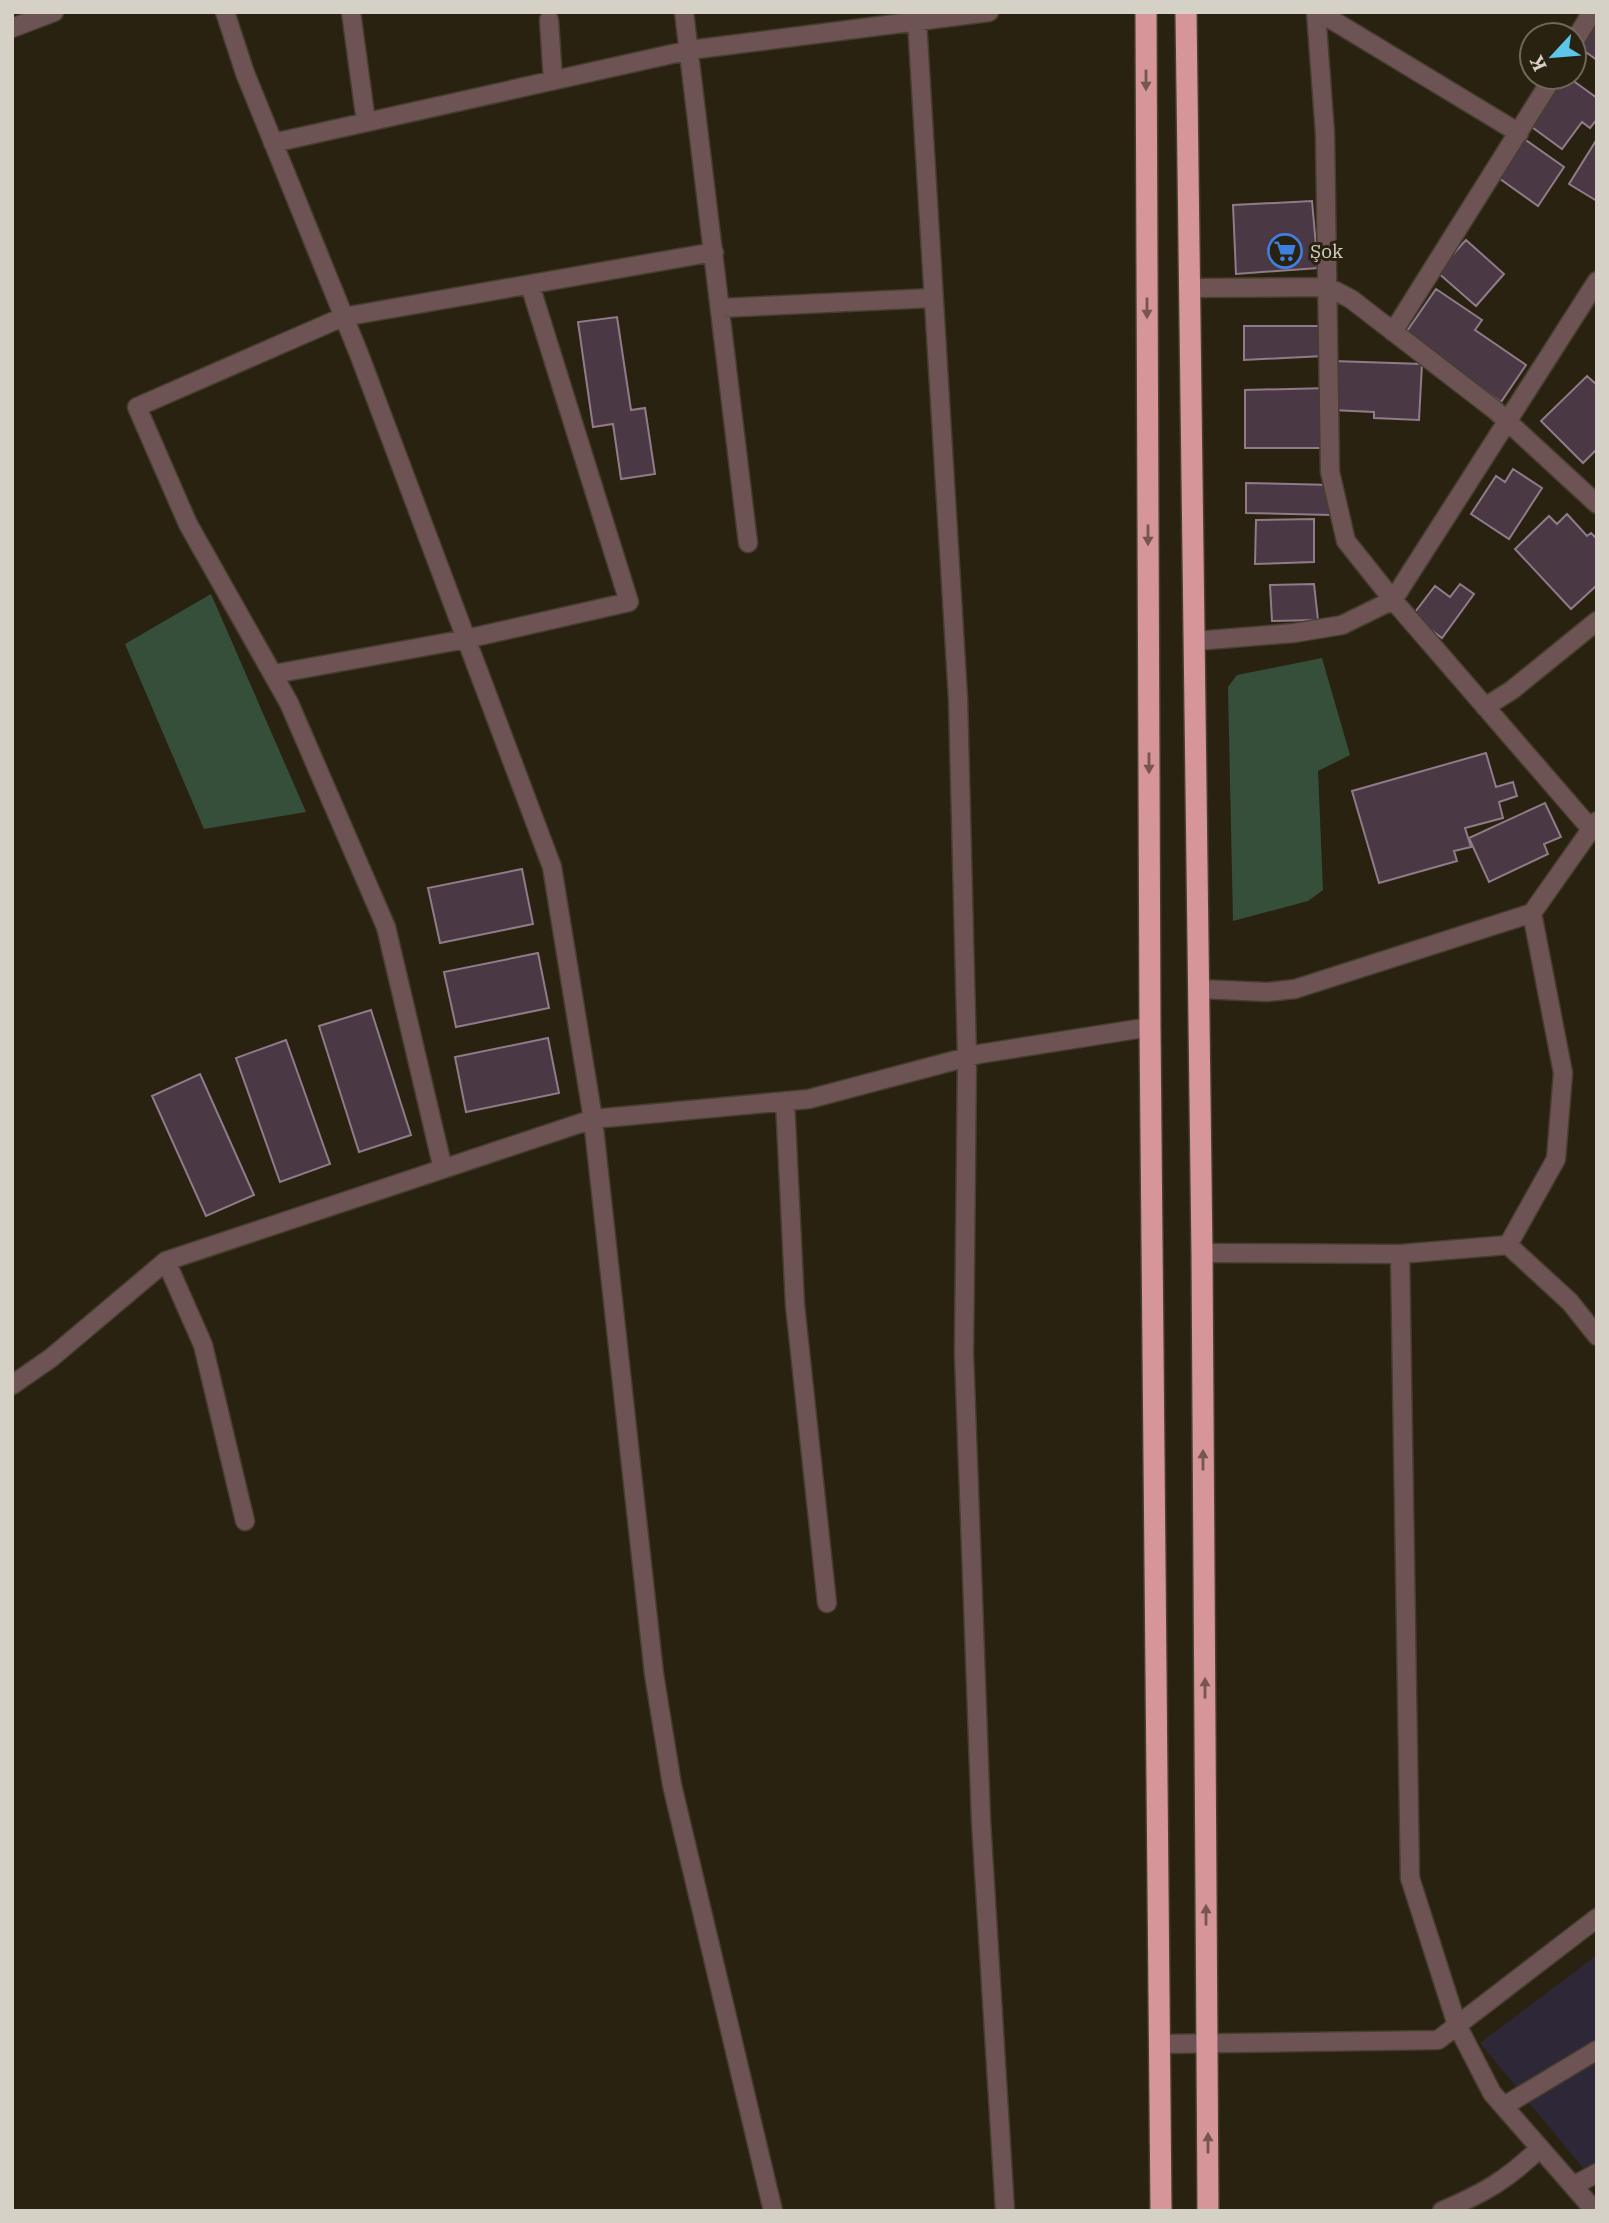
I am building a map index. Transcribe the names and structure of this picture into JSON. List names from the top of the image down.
{
  "places": {
    "supermarket": ["Şok"]
  },
  "north": "bottom left"
}
